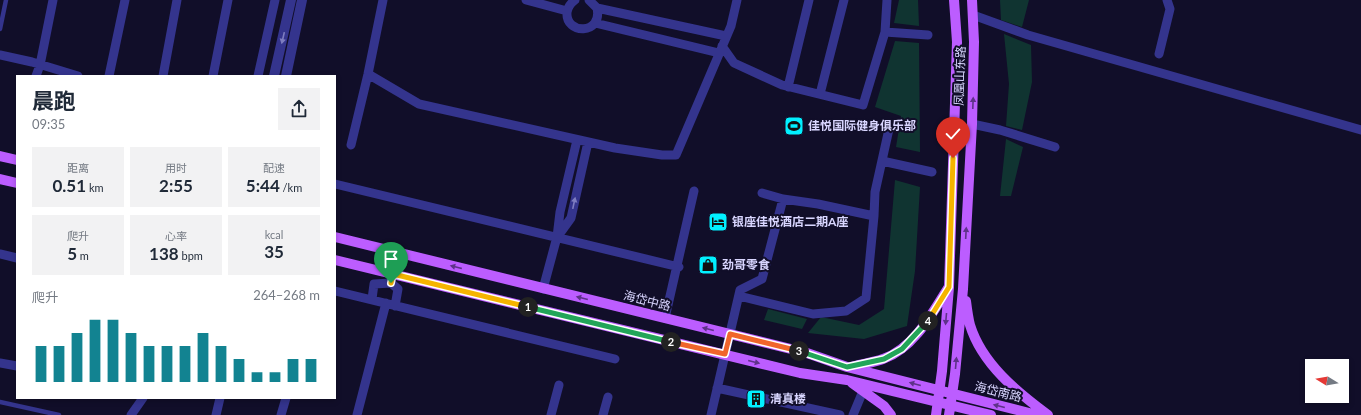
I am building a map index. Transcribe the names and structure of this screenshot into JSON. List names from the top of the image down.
{
  "streets": {
    "main road": ["凤凰山东路", "海岱中路", "海岱南路"]
  },
  "crossings": [
    ["凤凰山东路", "海岱中路"],
    ["凤凰山东路", "海岱南路"],
    ["海岱中路", "海岱南路"]
  ],
  "places": {
    "sports": ["佳悦国际健身俱乐部"],
    "hotel": ["银座佳悦酒店二期A座"],
    "shop": ["劲哥零食"],
    "building": ["清真楼"]
  },
  "north": "left",
  "page": {
    "heading": ["晨跑", "09:35"],
    "stats": [
      ["距离", "0.51 km"],
      ["用时", "2:55"],
      ["配速", "5:44 /km"],
      ["爬升", "5 m"],
      ["心率", "138 bpm"],
      ["kcal", "35"]
    ],
    "chart": ["爬升", "264–268 m"],
    "pins": [
      "1",
      "4",
      "2",
      "3"
    ]
  }
}
